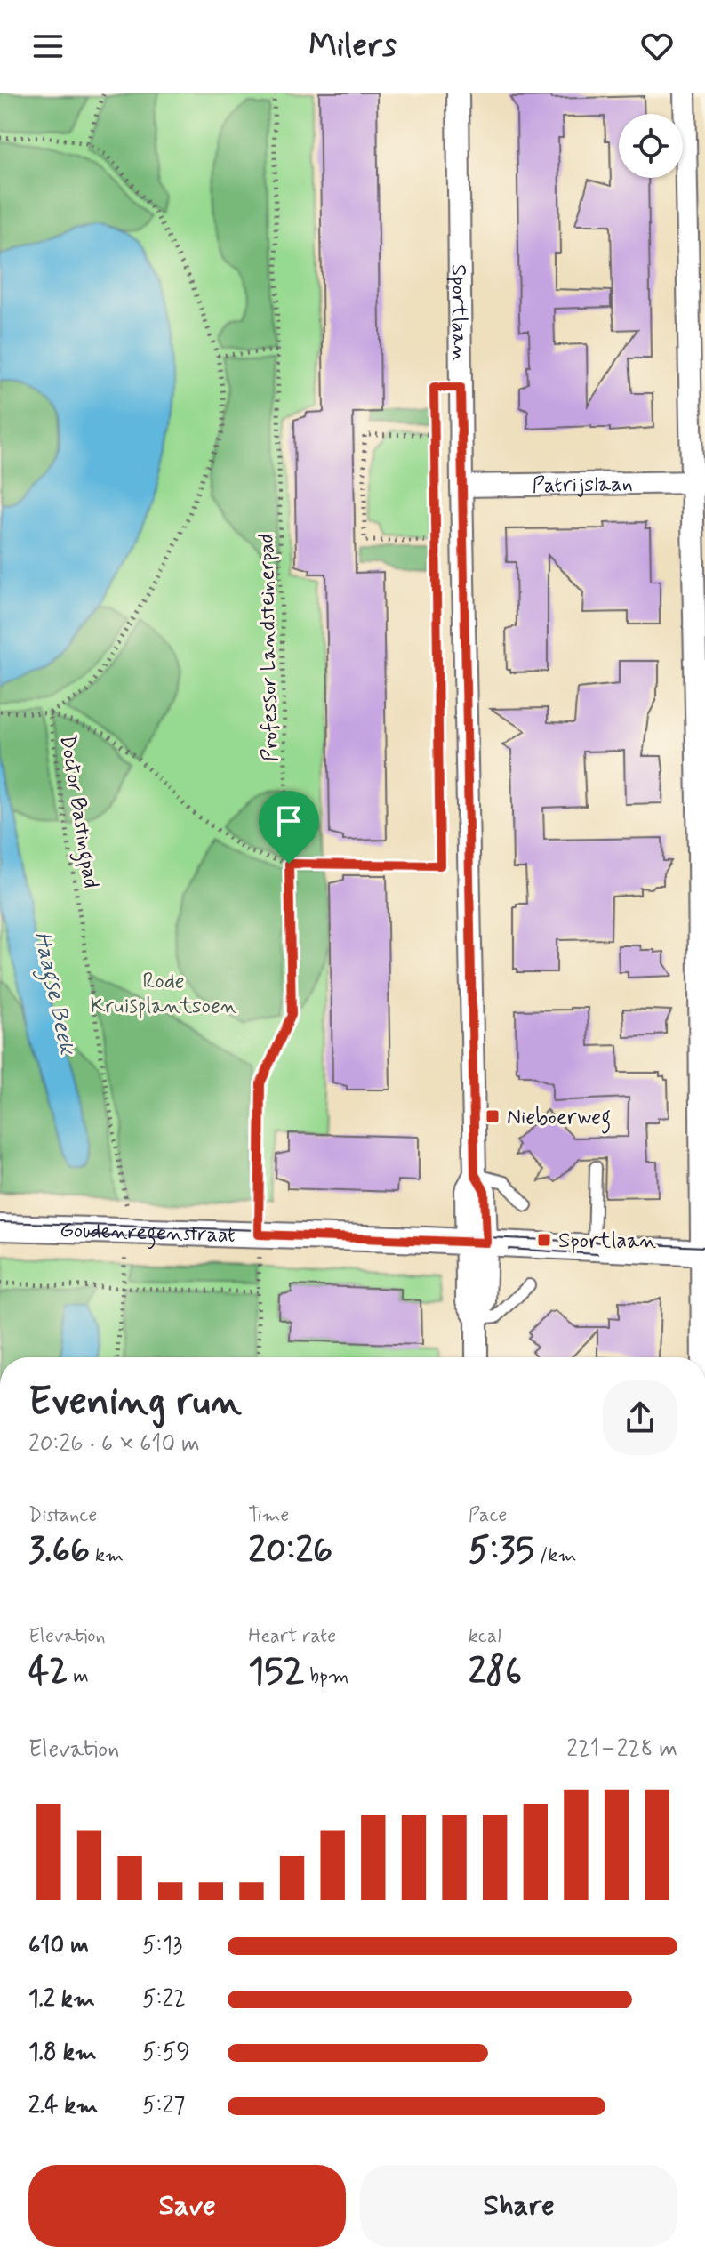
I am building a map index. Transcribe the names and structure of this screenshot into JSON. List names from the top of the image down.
{
  "streets": {
    "street": ["Sportlaan", "Patrijslaan", "Goudenregenstraat"],
    "path": ["Professor Landsteinerpad", "Doctor Bastingpad"]
  },
  "crossings": [
    ["Sportlaan", "Patrijslaan"],
    ["Sportlaan", "Goudenregenstraat"],
    ["Professor Landsteinerpad", "Goudenregenstraat"],
    ["Doctor Bastingpad", "Goudenregenstraat"]
  ],
  "water": ["Haagse Beek"],
  "parks": ["Rode Kruisplantsoen"],
  "places": {
    "transit": ["Nieboerweg", "Sportlaan"]
  },
  "page": {
    "header": "Milers",
    "heading": ["Evening run", "20:26 · 6 × 610 m"],
    "stats": [
      ["Distance", "3.66 km"],
      ["Time", "20:26"],
      ["Pace", "5:35 /km"],
      ["Elevation", "42 m"],
      ["Heart rate", "152 bpm"],
      ["kcal", "286"]
    ],
    "chart": ["Elevation", "221–228 m"],
    "list": [
      {
        "name": "610 m",
        "note": "5:13"
      },
      {
        "name": "1.2 km",
        "note": "5:22"
      },
      {
        "name": "1.8 km",
        "note": "5:59"
      },
      {
        "name": "2.4 km",
        "note": "5:27"
      }
    ],
    "buttons": ["Save", "Share"]
  }
}
